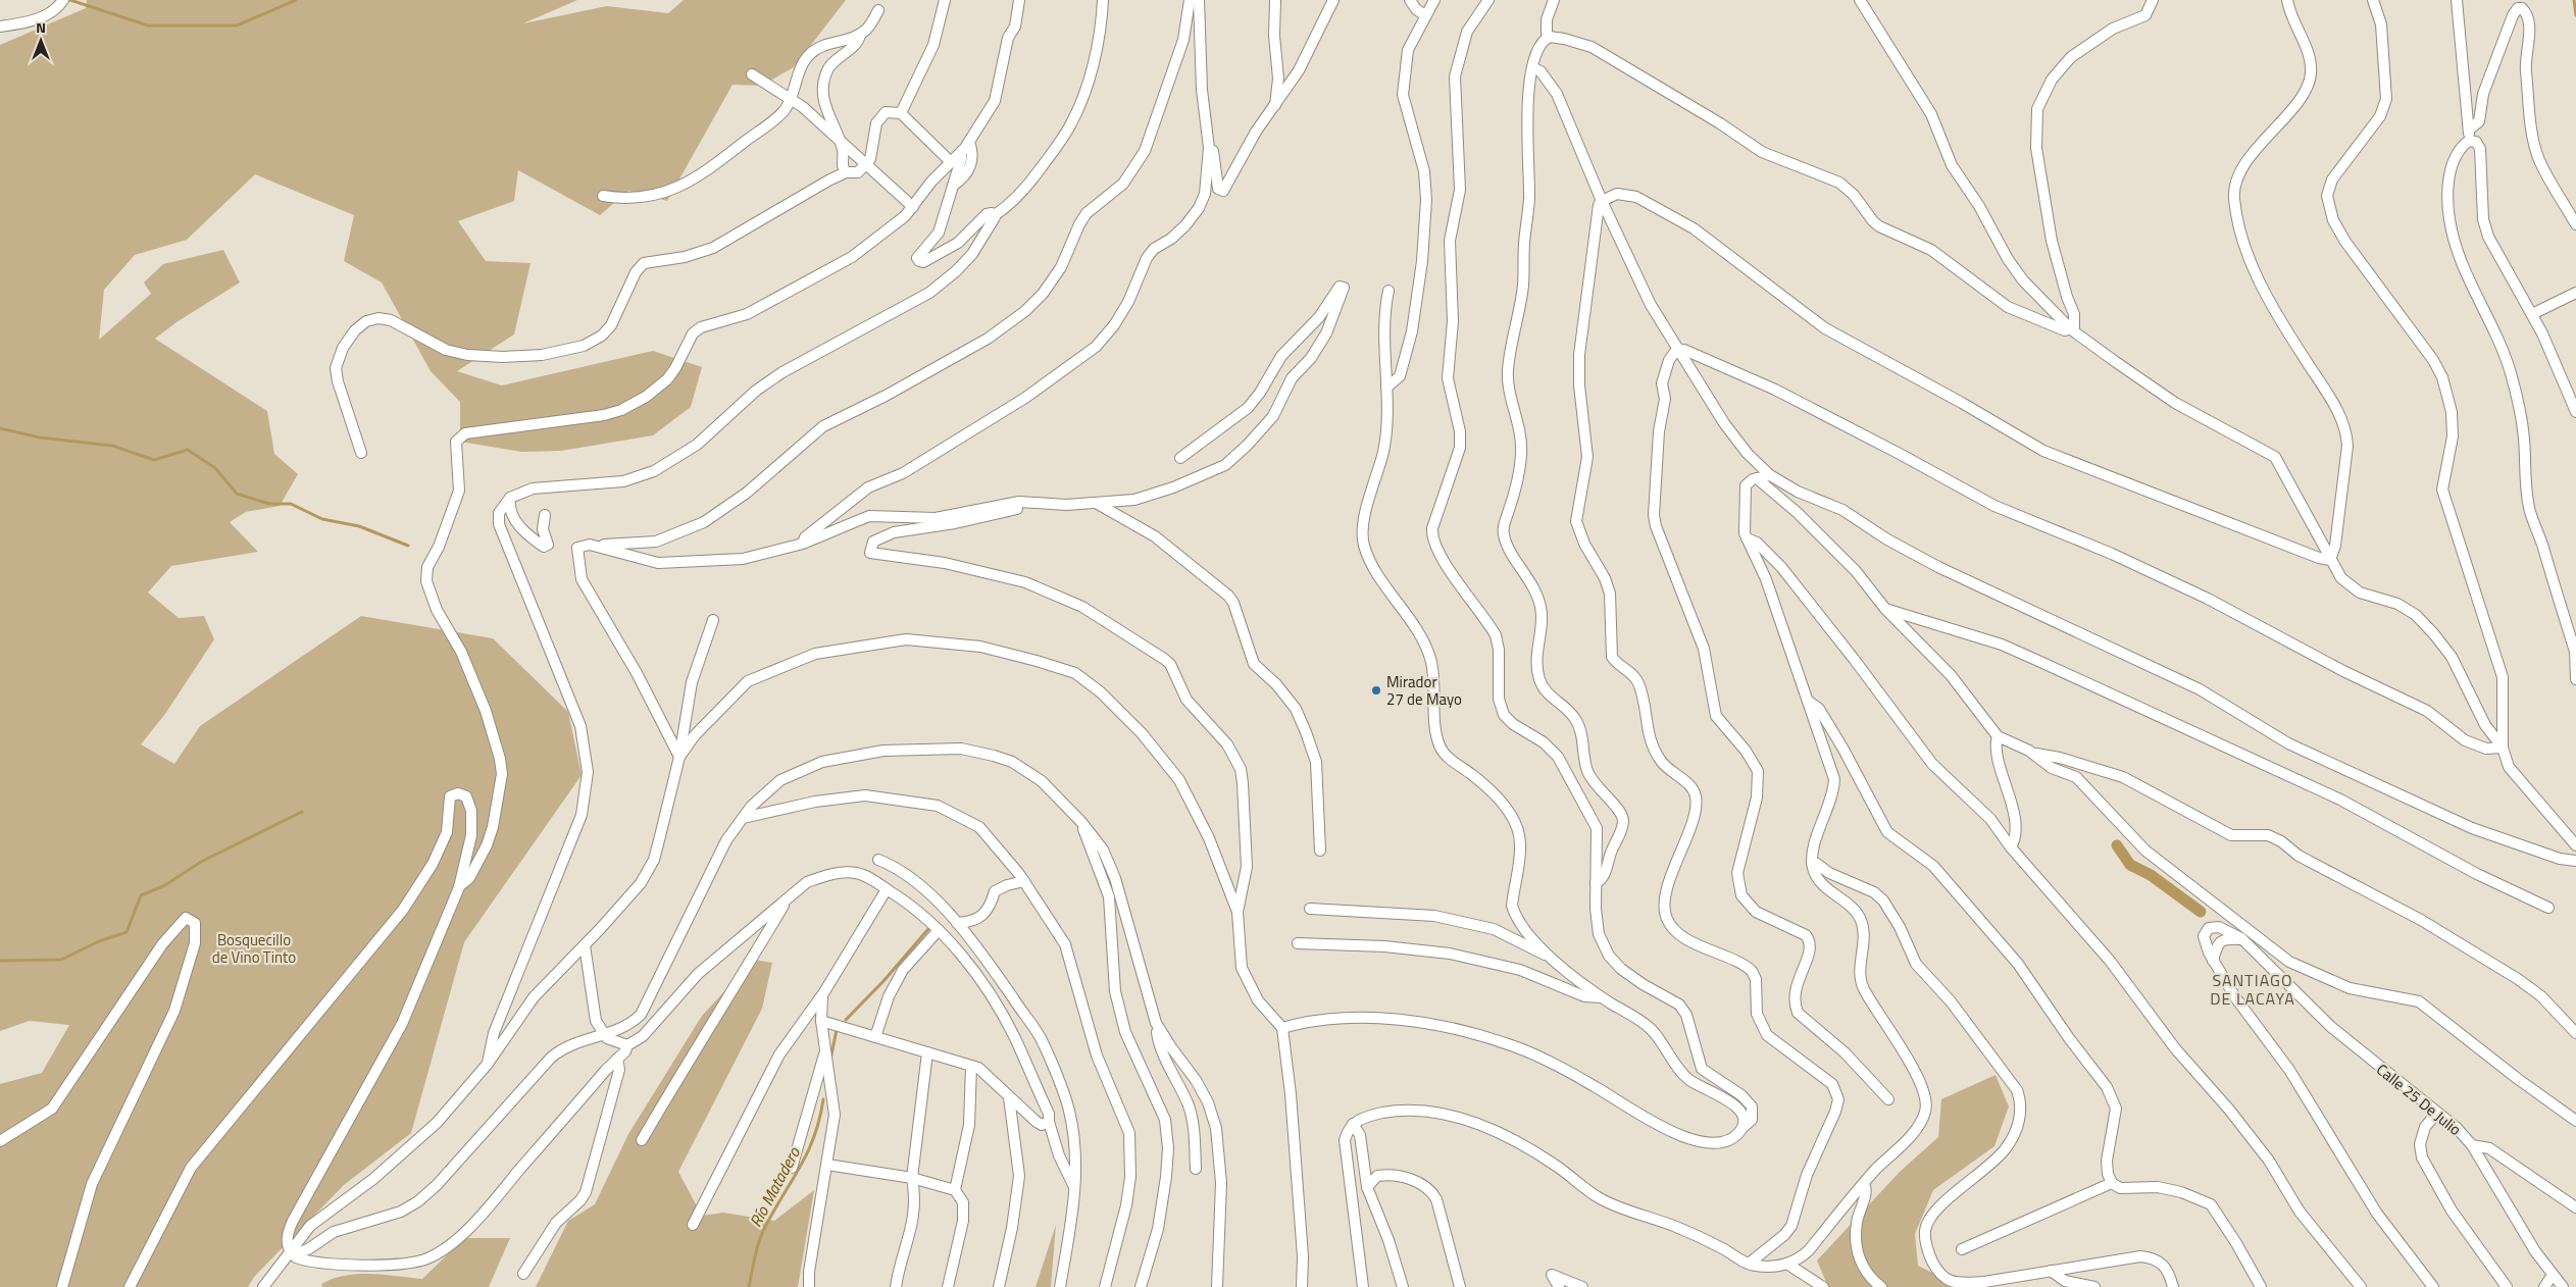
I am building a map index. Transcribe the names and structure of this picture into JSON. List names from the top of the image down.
{
  "streets": {
    "street": ["Calle 25 De Julio"]
  },
  "districts": ["SANTIAGO DE LACAYA"],
  "water": ["Río Matadero"],
  "parks": ["Bosquecillo de Vino Tinto"],
  "places": ["Mirador 27 de Mayo"],
  "north": "top"
}
